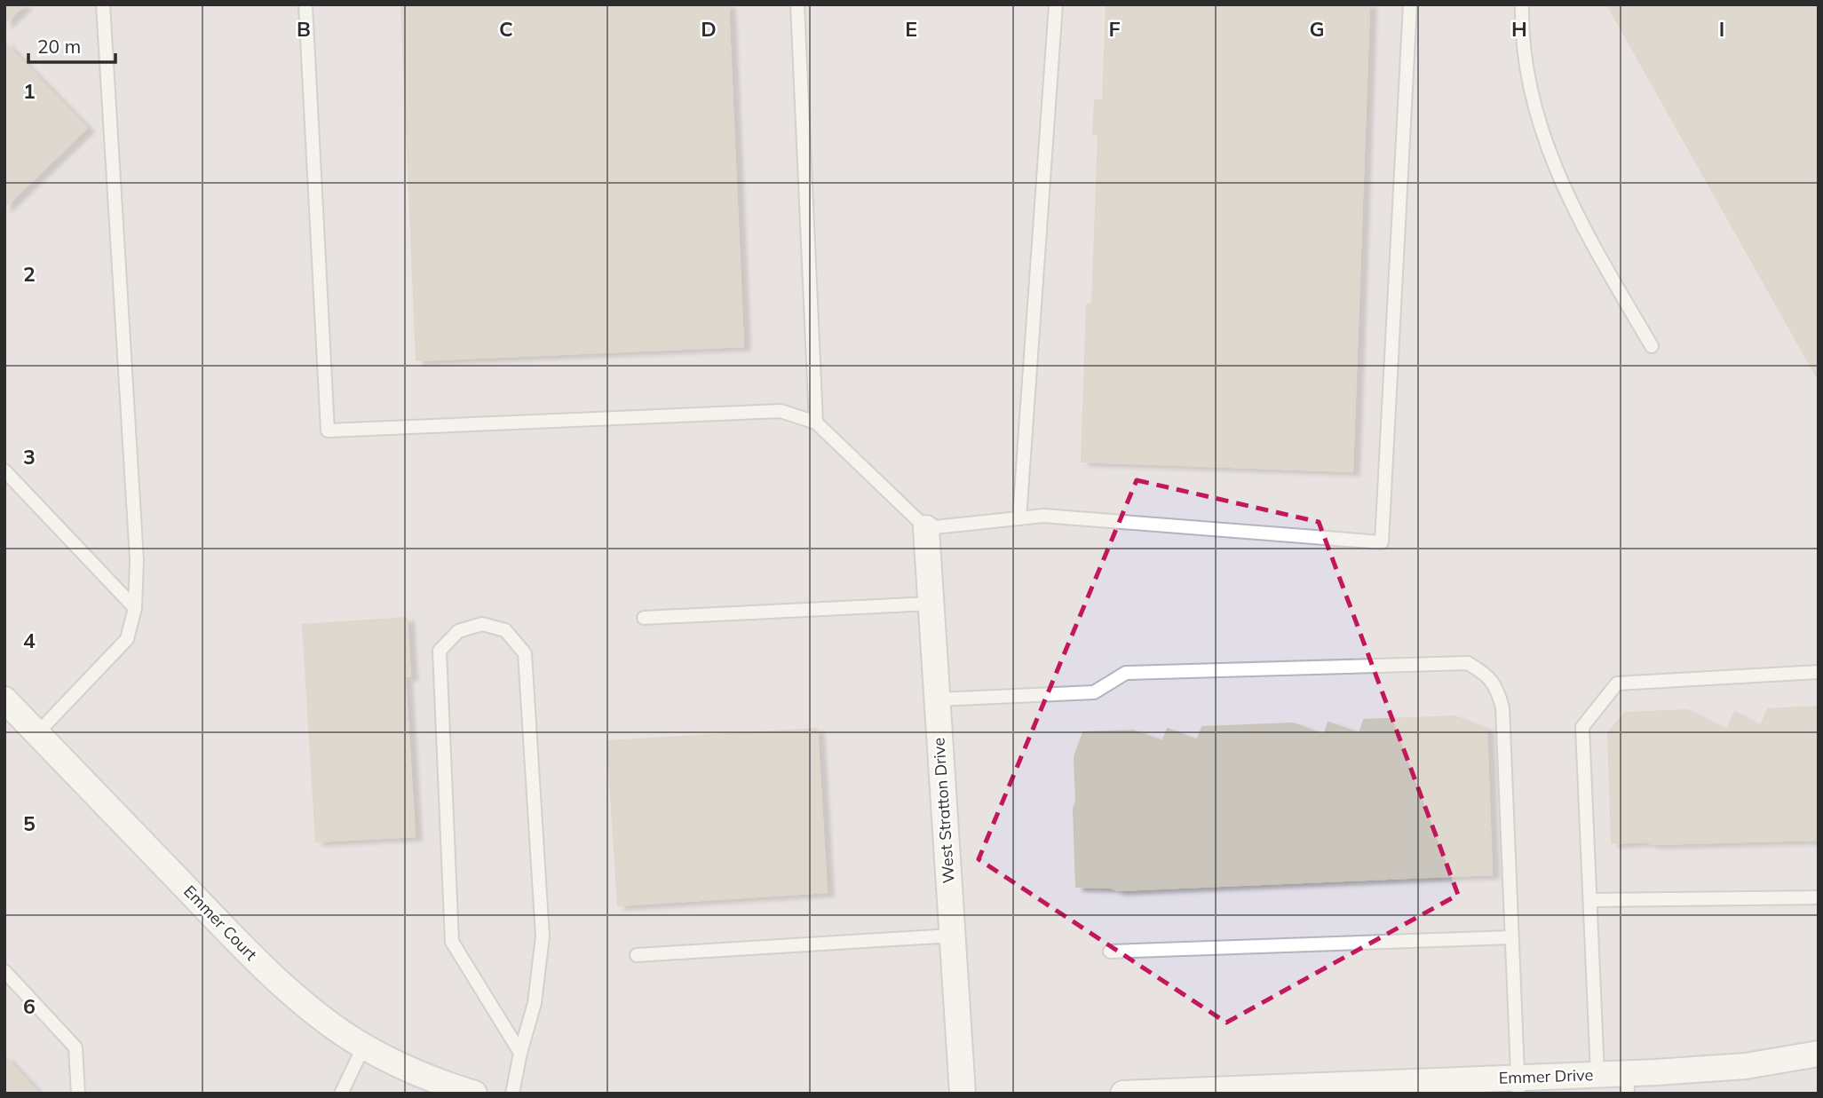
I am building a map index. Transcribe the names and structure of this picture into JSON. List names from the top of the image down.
{
  "streets": {
    "street": ["West Stratton Drive", "Emmer Court", "Emmer Drive"]
  },
  "scale_bar": "20 m",
  "grid": {
    "columns": [
      "B",
      "C",
      "D",
      "E",
      "F",
      "G",
      "H",
      "I"
    ],
    "rows": [
      "1",
      "2",
      "3",
      "4",
      "5",
      "6"
    ]
  }
}
